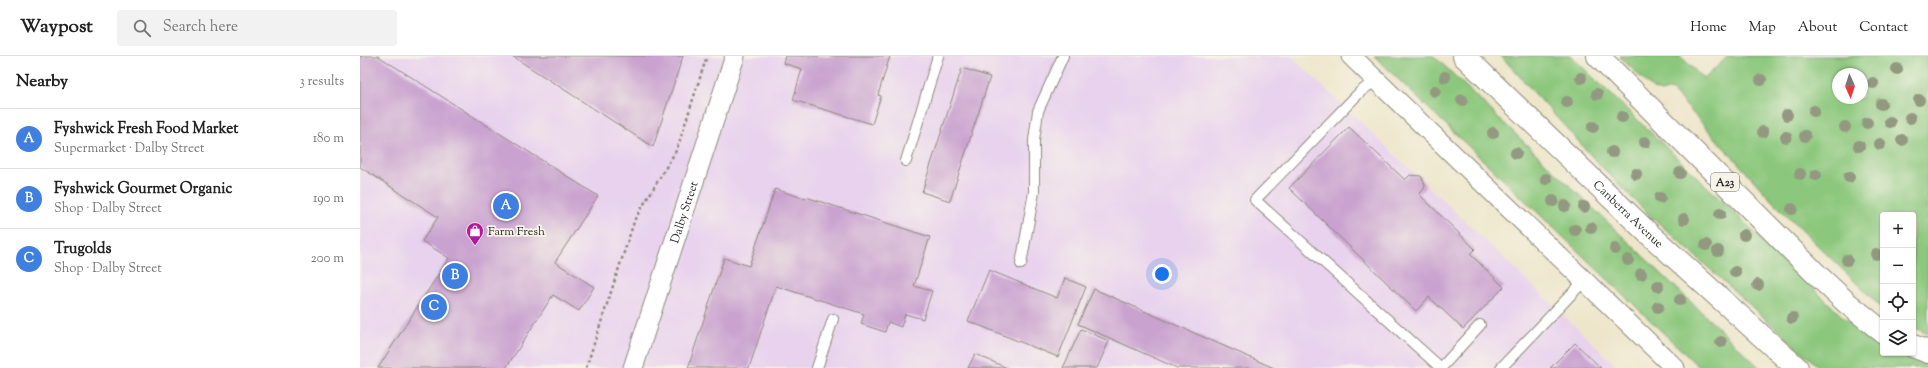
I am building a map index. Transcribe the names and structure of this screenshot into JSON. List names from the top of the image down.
{
  "streets": {
    "highway": ["A23", "Canberra Avenue"],
    "street": ["Dalby Street"]
  },
  "places": {
    "shop": ["Farm Fresh"]
  },
  "north": "bottom",
  "page": {
    "header": "Waypost",
    "search": "Search here",
    "nav": [
      "Home",
      "Map",
      "About",
      "Contact"
    ],
    "heading": ["Nearby", "3 results"],
    "list": [
      {
        "mark": "A",
        "name": "Fyshwick Fresh Food Market",
        "note": "Supermarket · Dalby Street",
        "value": "180 m"
      },
      {
        "mark": "B",
        "name": "Fyshwick Gourmet Organic",
        "note": "Shop · Dalby Street",
        "value": "190 m"
      },
      {
        "mark": "C",
        "name": "Trugolds",
        "note": "Shop · Dalby Street",
        "value": "200 m"
      }
    ],
    "pins": ["A", "B", "C"],
    "map_buttons": ["+", "−"]
  }
}
